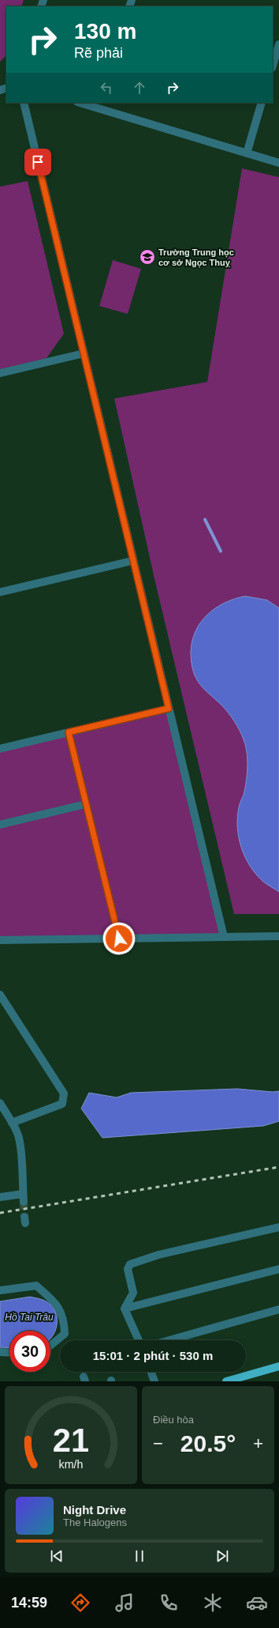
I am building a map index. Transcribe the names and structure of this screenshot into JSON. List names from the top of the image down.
{
  "water": ["Hồ Tai Trâu"],
  "places": {
    "school or university": ["Trường Trung học cơ sở Ngọc Thuỵ"]
  },
  "page": {
    "turn": ["130 m", "Rẽ phải"],
    "limit": "30",
    "trip": "15:01 · 2 phút · 530 m",
    "tile": "Điều hòa",
    "heat": ["−", "20.5°", "+"],
    "song": ["Night Drive", "The Halogens"],
    "tabs": "14:59",
    "gauge": ["21", "km/h"]
  }
}
